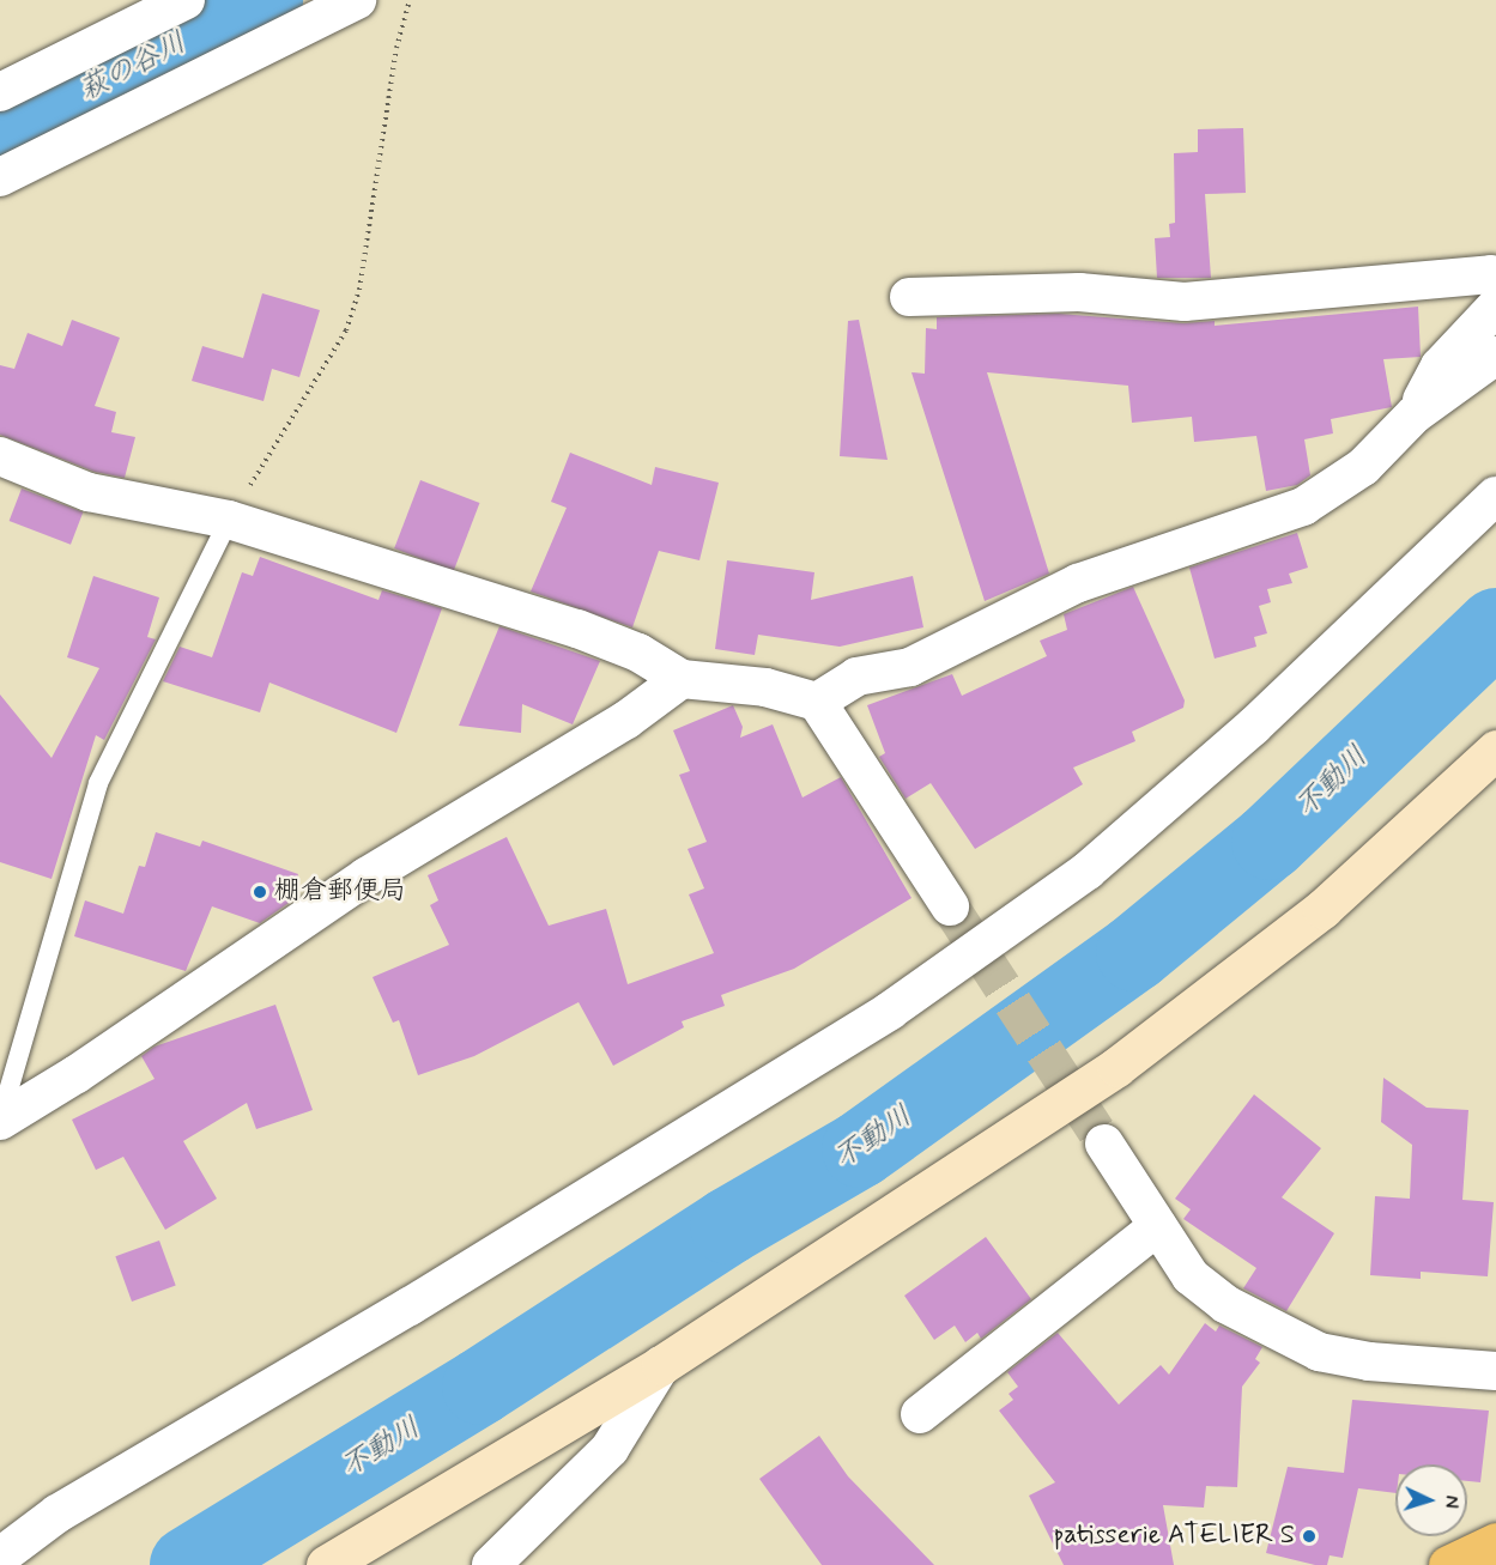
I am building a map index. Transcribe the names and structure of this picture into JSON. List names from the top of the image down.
{
  "water": ["萩の谷川", "不動川"],
  "places": ["棚倉郵便局", "patisserie ATELIER S"],
  "north": "right"
}
